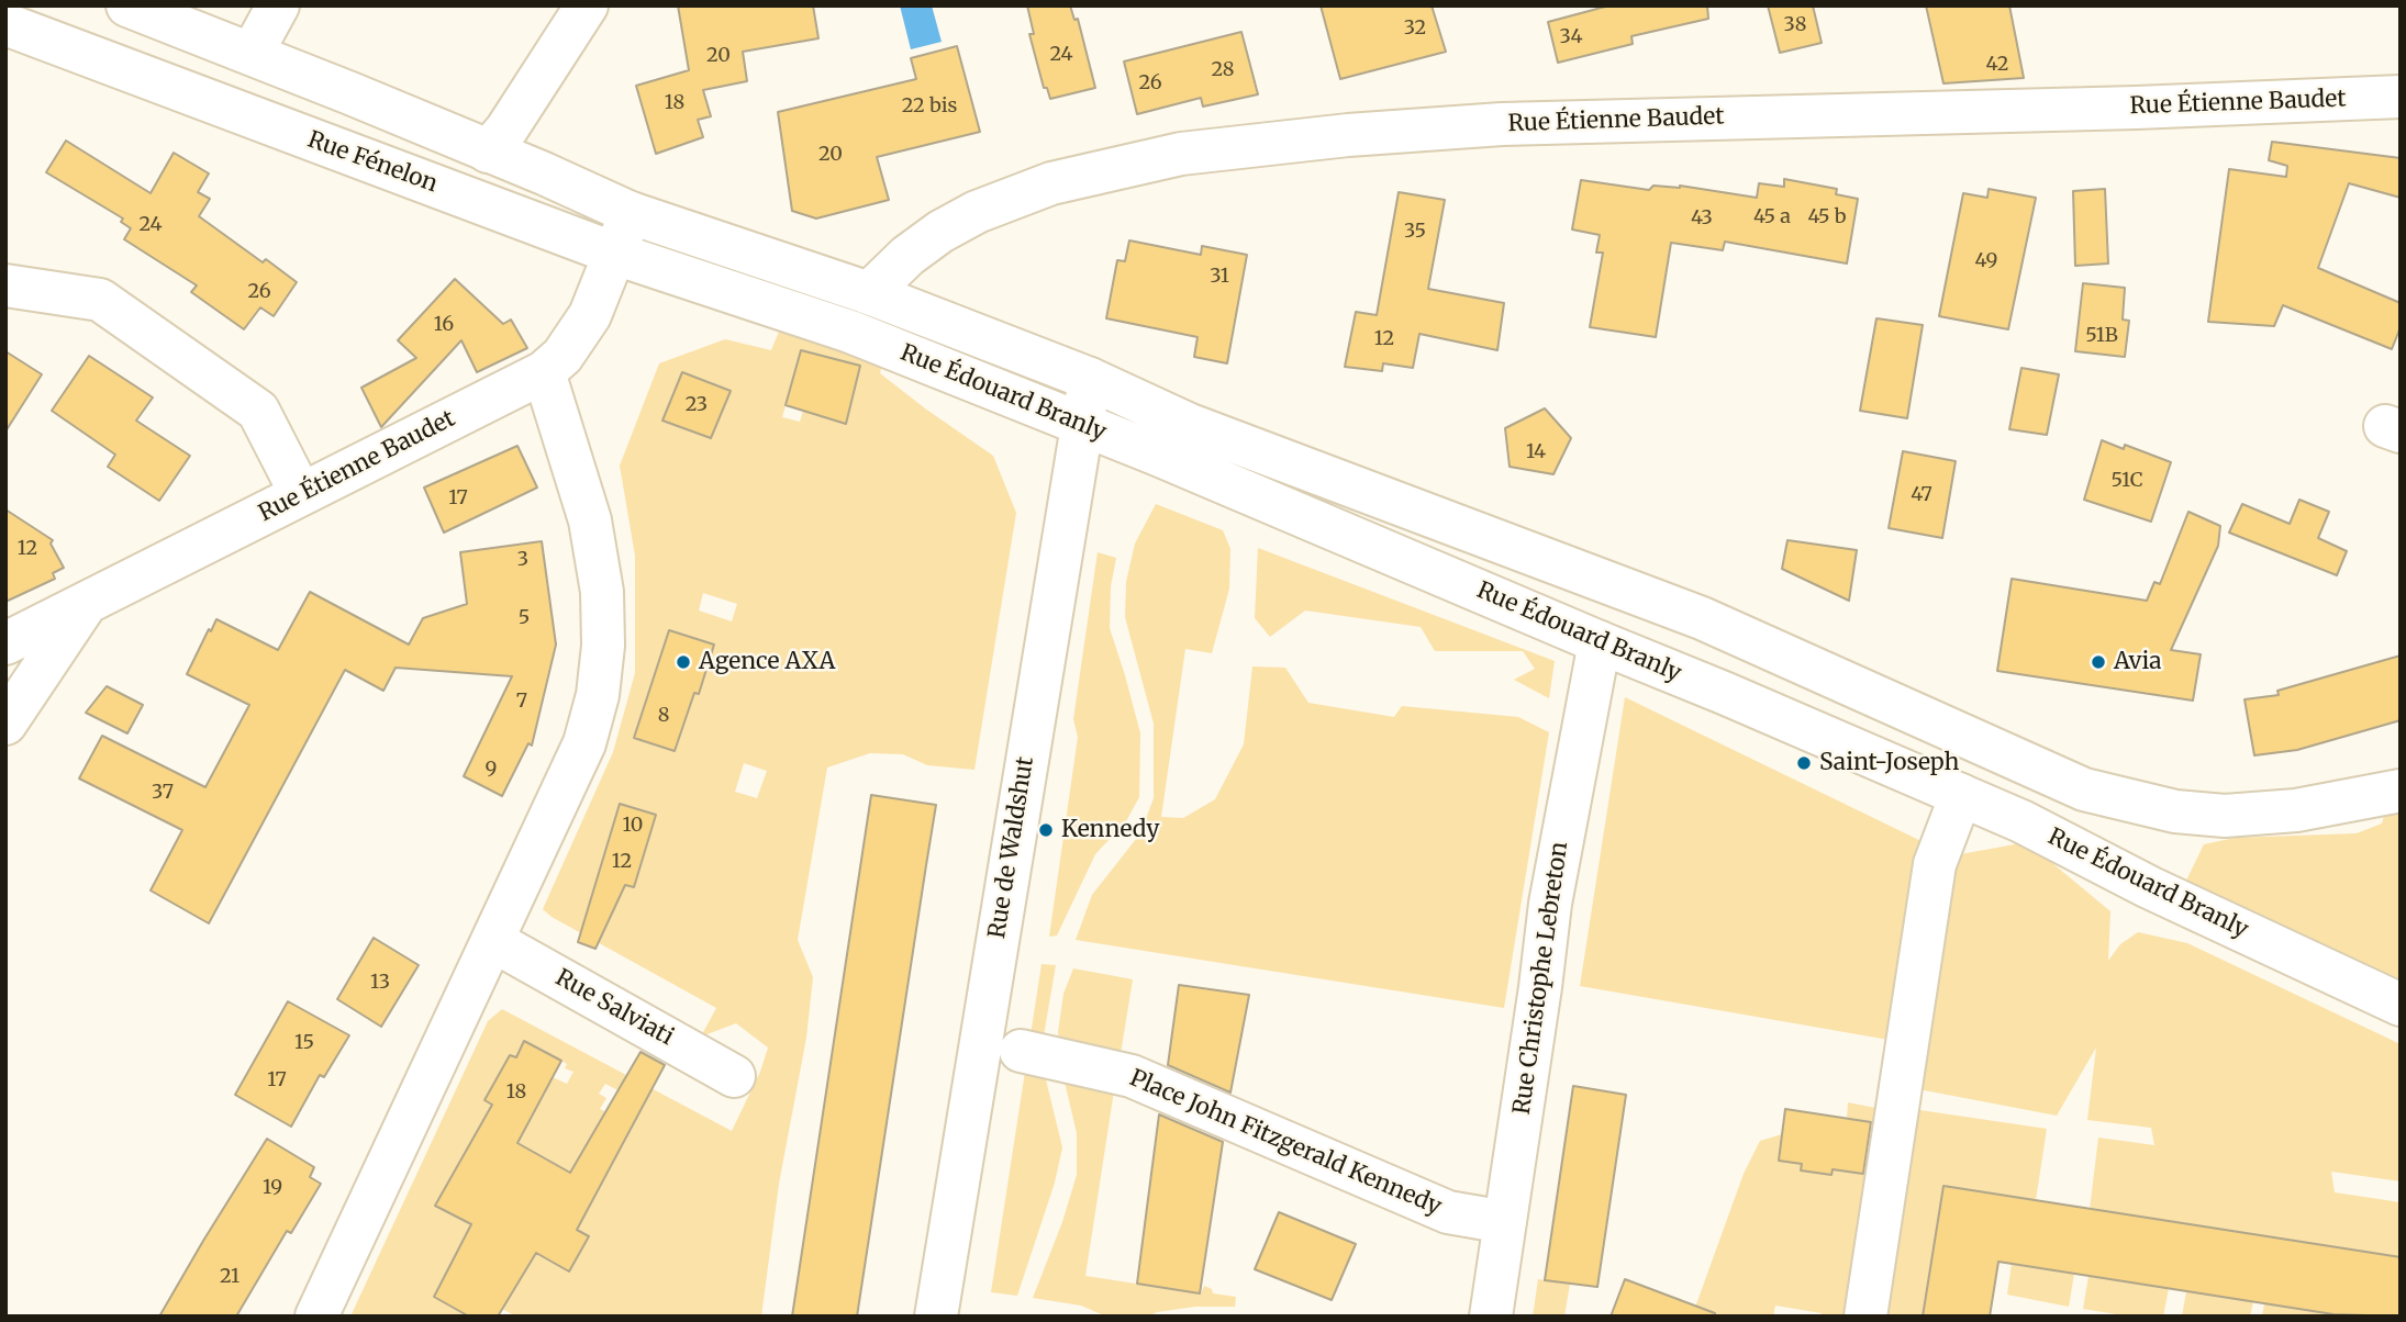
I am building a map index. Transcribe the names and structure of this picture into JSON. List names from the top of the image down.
{
  "streets": {
    "street": [
      "Rue Étienne Baudet",
      "Rue Fénelon",
      "Rue Édouard Branly",
      "Rue de Waldshut",
      "Rue Christophe Lebreton",
      "Rue Salviati",
      "Place John Fitzgerald Kennedy"
    ]
  },
  "crossings": [
    ["Rue Étienne Baudet", "Rue Fénelon"],
    ["Rue Étienne Baudet", "Rue Édouard Branly"],
    ["Rue Fénelon", "Rue Édouard Branly"],
    ["Rue Édouard Branly", "Rue de Waldshut"],
    ["Rue Édouard Branly", "Rue Christophe Lebreton"],
    ["Rue Christophe Lebreton", "Place John Fitzgerald Kennedy"]
  ],
  "places": [
    "Agence AXA",
    "Avia",
    "Saint-Joseph",
    "Kennedy"
  ],
  "house_numbers": [
    "38",
    "32",
    "34",
    "24",
    "20",
    "42",
    "28",
    "26",
    "18",
    "22 bis",
    "20",
    "45 a",
    "45 b",
    "43",
    "24",
    "35",
    "49",
    "31",
    "26",
    "16",
    "51B",
    "12",
    "23",
    "14",
    "51C",
    "47",
    "17",
    "12",
    "3",
    "5",
    "7",
    "8",
    "9",
    "37",
    "10",
    "12",
    "13",
    "15",
    "17",
    "18",
    "19",
    "21"
  ]
}
